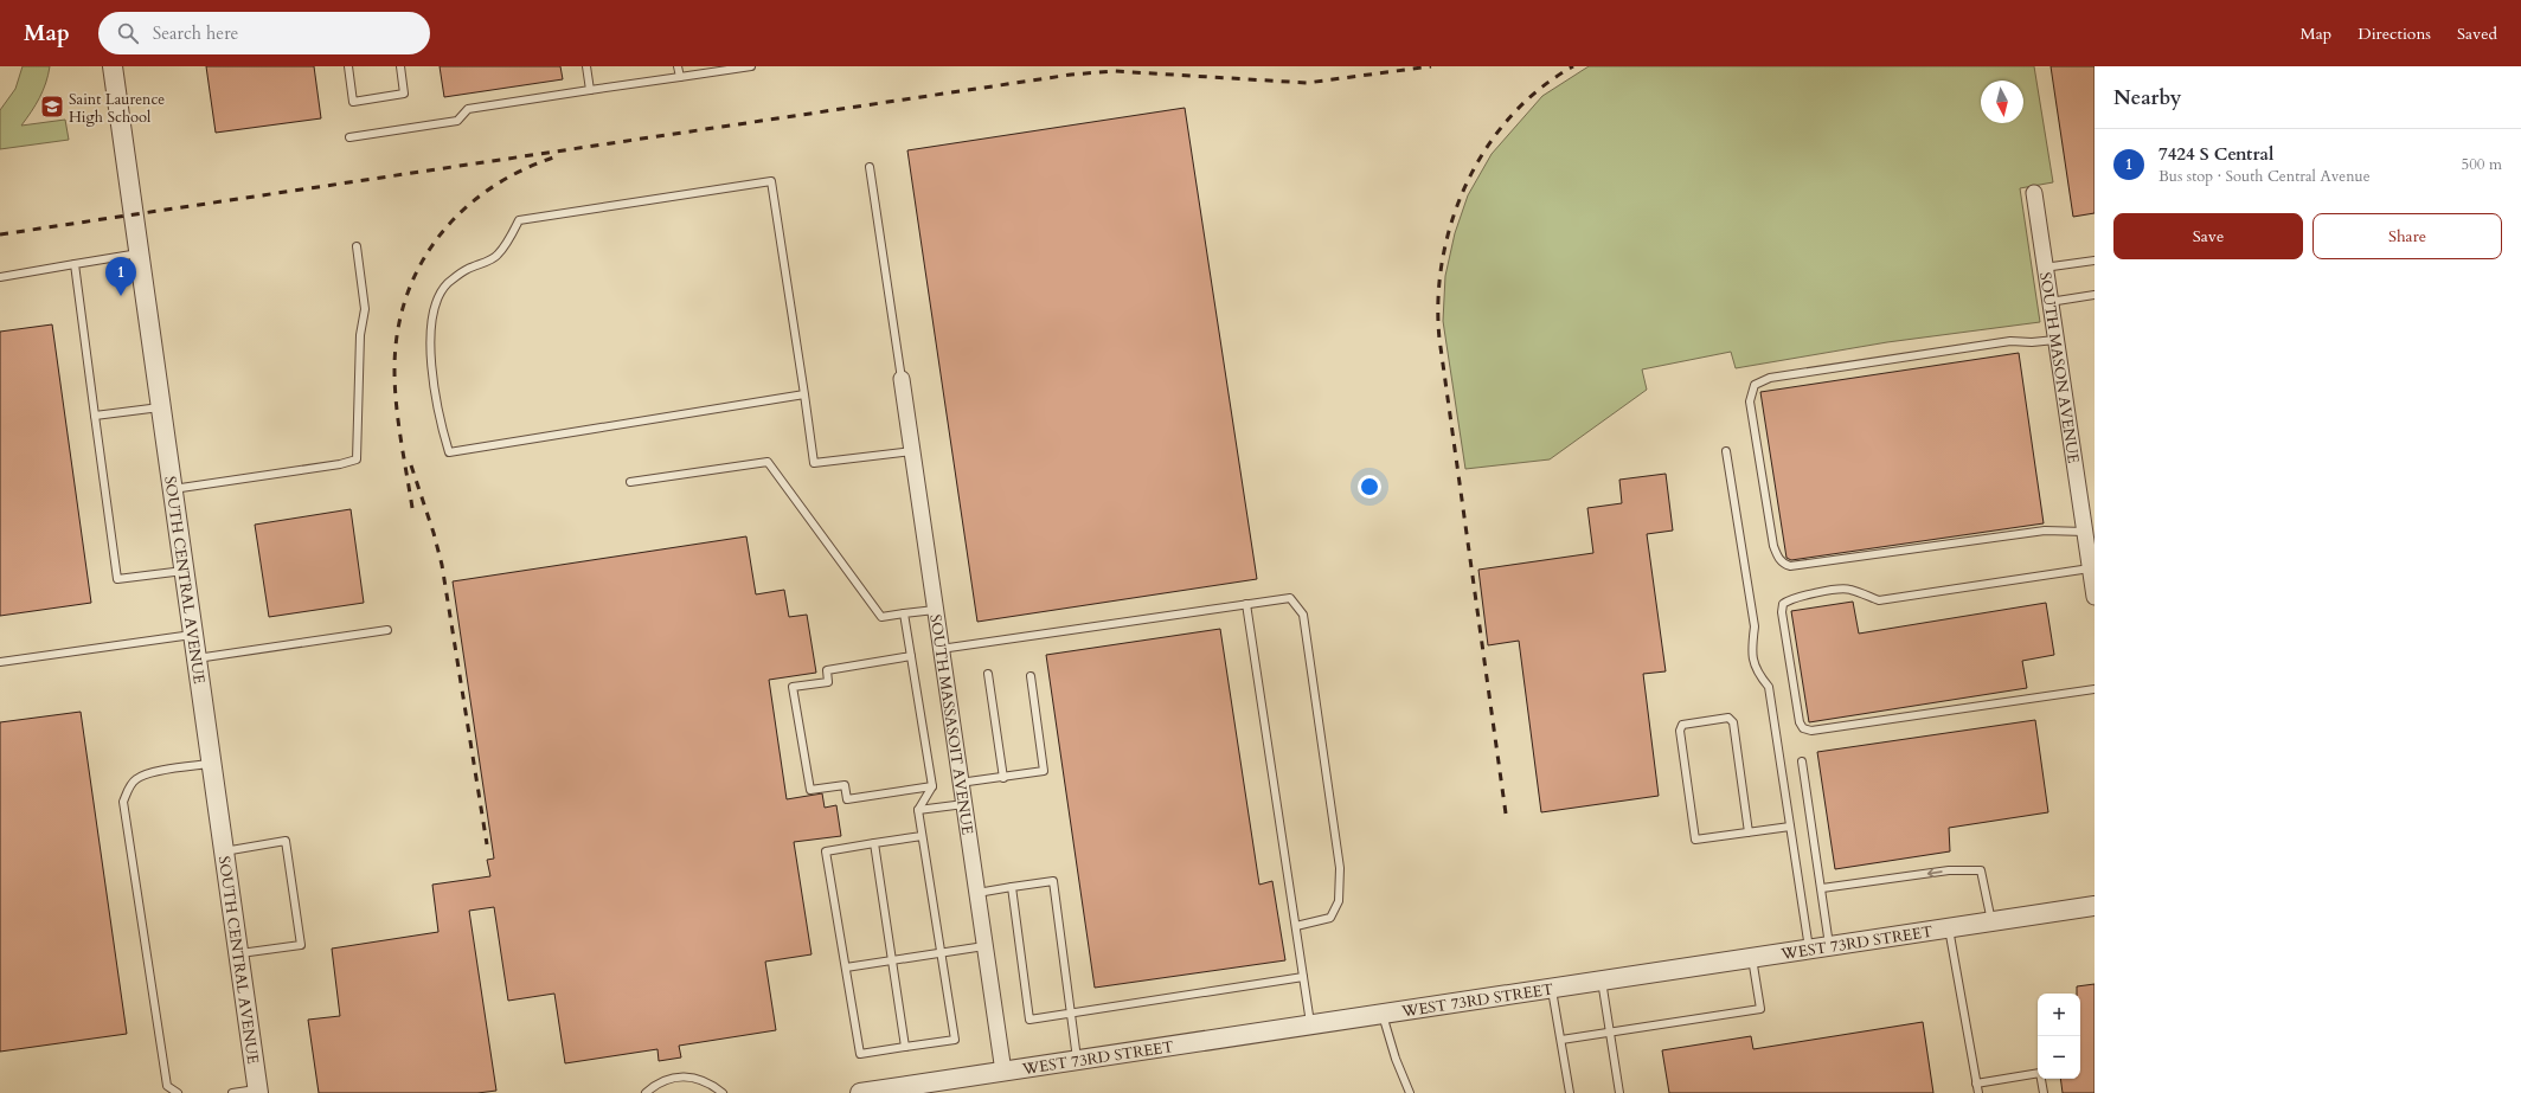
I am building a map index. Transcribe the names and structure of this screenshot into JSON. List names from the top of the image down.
{
  "streets": {
    "street": [
      "SOUTH MASON AVENUE",
      "SOUTH CENTRAL AVENUE",
      "SOUTH MASSASOIT AVENUE",
      "WEST 73RD STREET"
    ]
  },
  "crossings": [
    ["SOUTH MASSASOIT AVENUE", "WEST 73RD STREET"]
  ],
  "places": {
    "school or university": ["Saint Laurence High School"]
  },
  "north": "bottom",
  "page": {
    "header": "Map",
    "search": "Search here",
    "nav": ["Map", "Directions", "Saved"],
    "heading": "Nearby",
    "list": [
      {
        "mark": "1",
        "name": "7424 S Central",
        "note": "Bus stop · South Central Avenue",
        "value": "500 m"
      }
    ],
    "buttons": ["Save", "Share"],
    "pins": "1",
    "map_buttons": ["+", "−"]
  }
}
